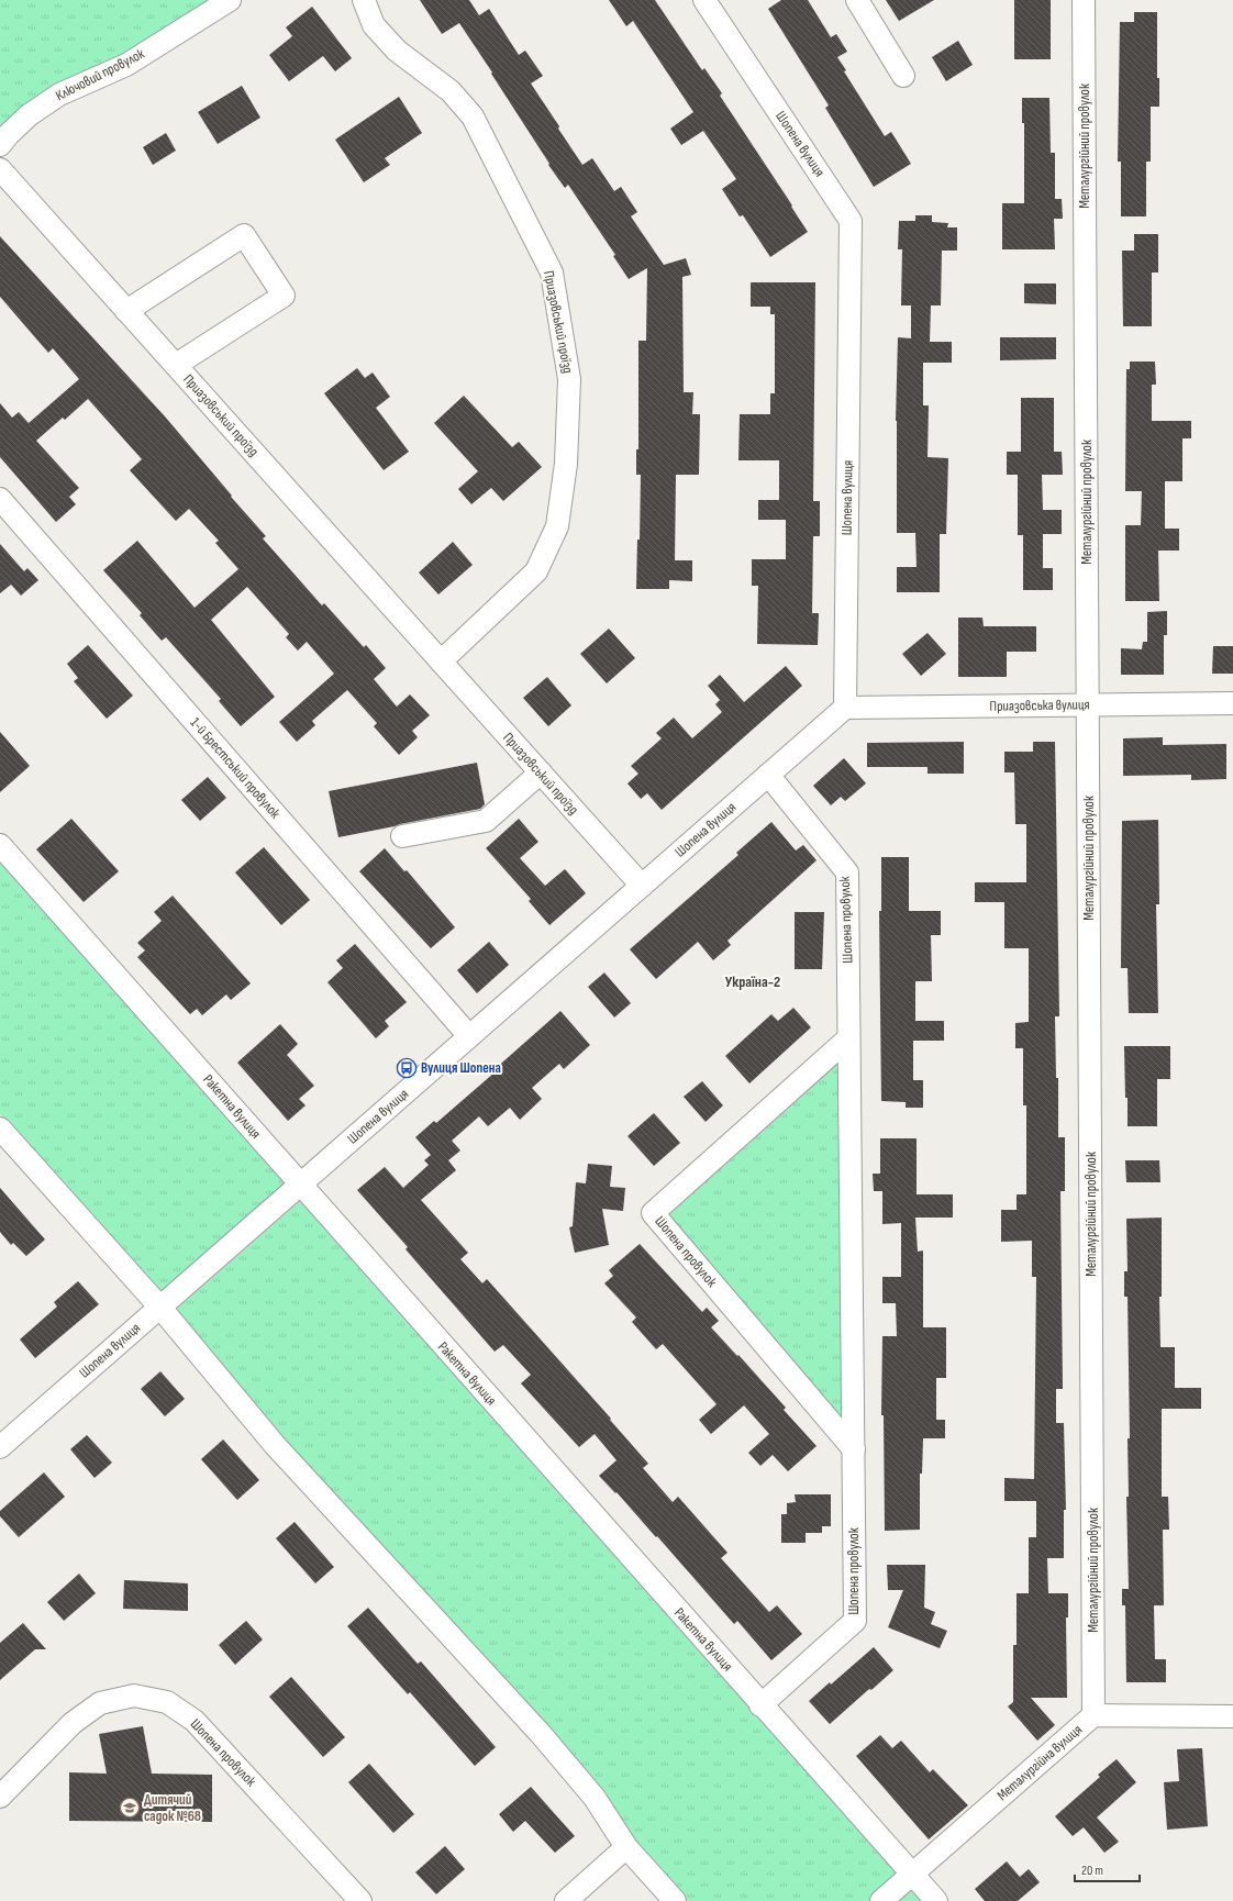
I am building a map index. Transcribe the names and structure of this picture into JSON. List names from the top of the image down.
{
  "streets": {
    "street": [
      "Ключовий провулок",
      "Шопена вулиця",
      "Металургійний провулок",
      "Приазовський проїзд",
      "Приазовська вулиця",
      "1-й Брестський провулок",
      "Шопена провулок",
      "Ракетна вулиця",
      "Металургійна вулиця"
    ]
  },
  "crossings": [
    ["Шопена вулиця", "Приазовський проїзд"],
    ["Шопена вулиця", "Приазовська вулиця"],
    ["Шопена вулиця", "1-й Брестський провулок"],
    ["Шопена вулиця", "Шопена провулок"],
    ["Шопена вулиця", "Ракетна вулиця"],
    ["Металургійний провулок", "Приазовська вулиця"],
    ["Металургійний провулок", "Металургійна вулиця"],
    ["Шопена провулок", "Ракетна вулиця"],
    ["Ракетна вулиця", "Металургійна вулиця"]
  ],
  "districts": ["Україна-2"],
  "places": {
    "bus stop": ["Вулиця Шопена"],
    "school or university": ["Дитячий садок №68"]
  },
  "scale_bar": "20 m"
}
